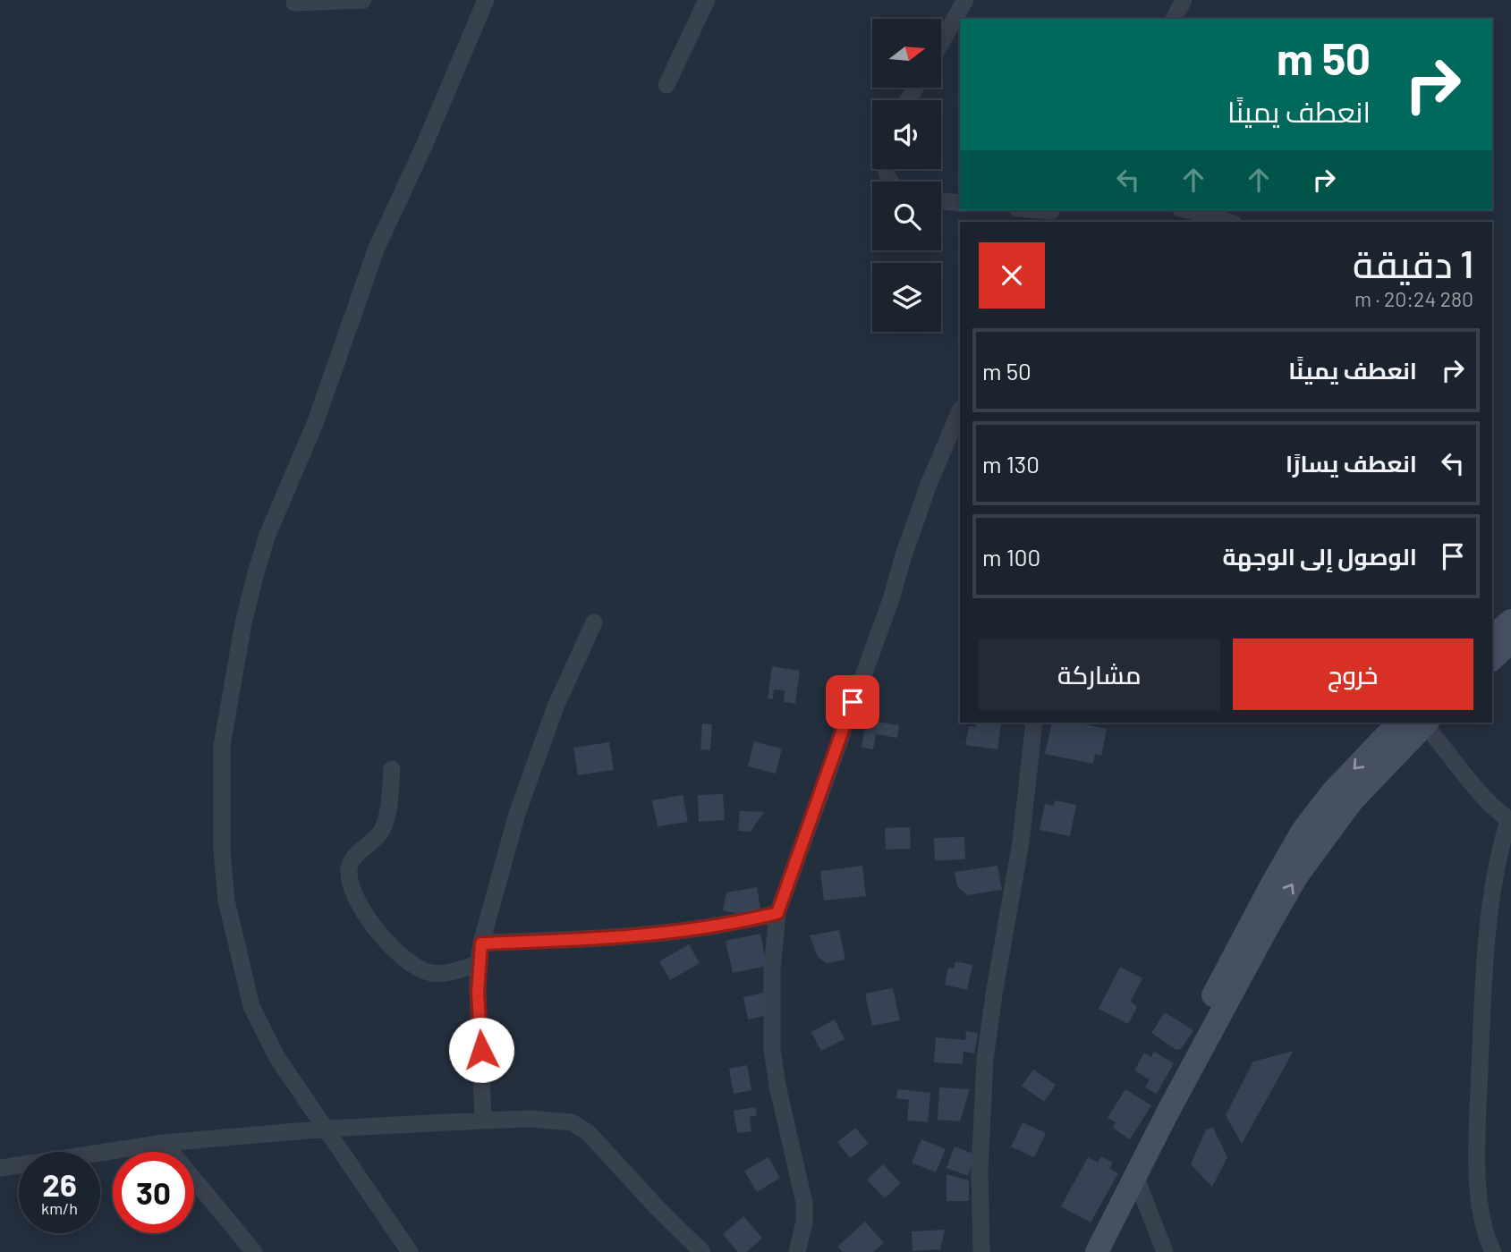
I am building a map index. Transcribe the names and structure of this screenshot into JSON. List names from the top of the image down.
{
  "north": "right",
  "page": {
    "turn": ["50 m", "انعطف يمينًا"],
    "heading": ["1 دقيقة", "280 m · 20:24"],
    "list": [
      {
        "name": "انعطف يمينًا",
        "value": "50 m"
      },
      {
        "name": "انعطف يسارًا",
        "value": "130 m"
      },
      {
        "name": "الوصول إلى الوجهة",
        "value": "100 m"
      }
    ],
    "buttons": ["خروج", "مشاركة"],
    "speed": "26 km/h",
    "limit": "30"
  }
}
